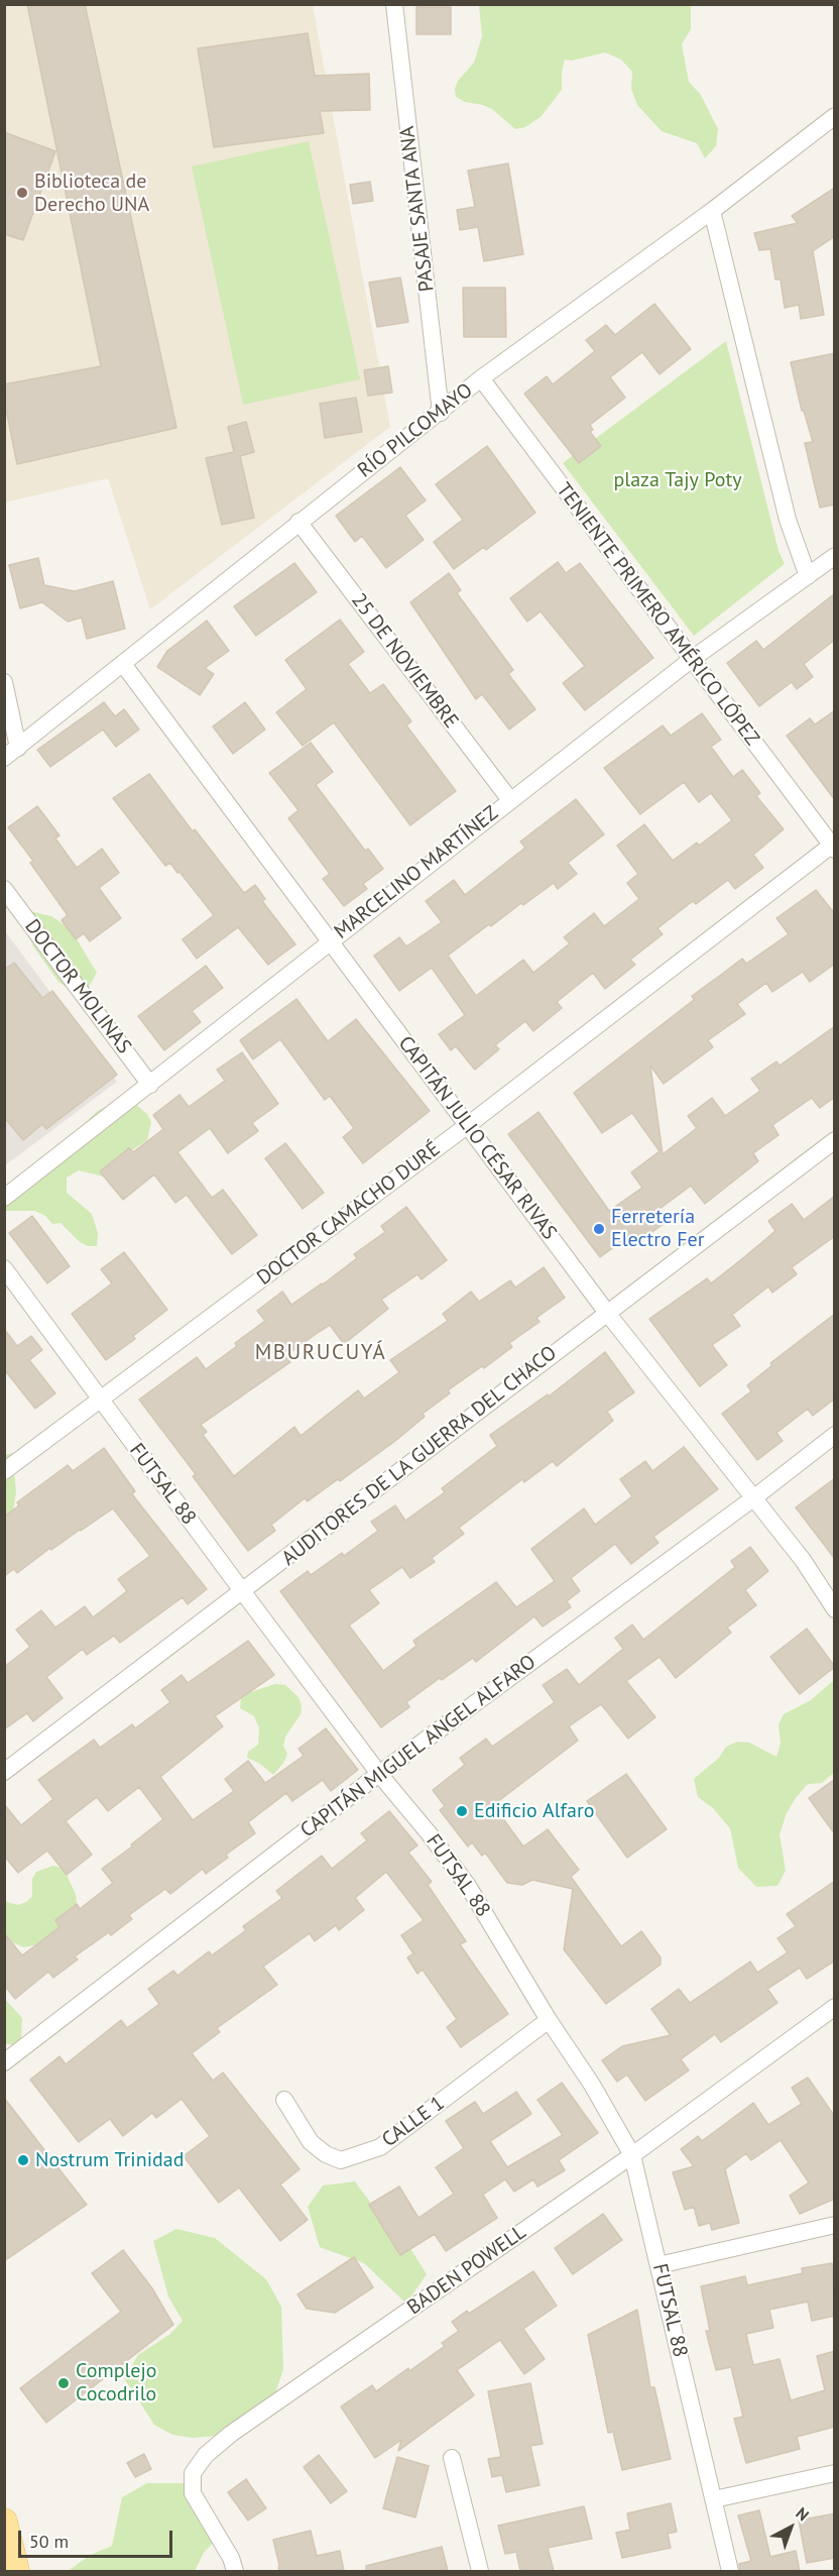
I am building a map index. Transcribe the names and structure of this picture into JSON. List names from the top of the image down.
{
  "streets": {
    "street": [
      "PASAJE SANTA ANA",
      "RÍO PILCOMAYO",
      "TENIENTE PRIMERO AMÉRICO LÓPEZ",
      "25 DE NOVIEMBRE",
      "MARCELINO MARTÍNEZ",
      "DOCTOR MOLINAS",
      "CAPITÁN JULIO CÉSAR RIVAS",
      "DOCTOR CAMACHO DURÉ",
      "AUDITORES DE LA GUERRA DEL CHACO",
      "FUTSAL 88",
      "CAPITÁN MIGUEL ANGEL ALFARO",
      "CALLE 1",
      "BADEN POWELL"
    ]
  },
  "crossings": [
    ["PASAJE SANTA ANA", "RÍO PILCOMAYO"],
    ["RÍO PILCOMAYO", "TENIENTE PRIMERO AMÉRICO LÓPEZ"],
    ["RÍO PILCOMAYO", "25 DE NOVIEMBRE"],
    ["RÍO PILCOMAYO", "CAPITÁN JULIO CÉSAR RIVAS"],
    ["TENIENTE PRIMERO AMÉRICO LÓPEZ", "MARCELINO MARTÍNEZ"],
    ["TENIENTE PRIMERO AMÉRICO LÓPEZ", "DOCTOR CAMACHO DURÉ"],
    ["25 DE NOVIEMBRE", "MARCELINO MARTÍNEZ"],
    ["MARCELINO MARTÍNEZ", "DOCTOR MOLINAS"],
    ["MARCELINO MARTÍNEZ", "CAPITÁN JULIO CÉSAR RIVAS"],
    ["CAPITÁN JULIO CÉSAR RIVAS", "DOCTOR CAMACHO DURÉ"],
    ["CAPITÁN JULIO CÉSAR RIVAS", "AUDITORES DE LA GUERRA DEL CHACO"],
    ["CAPITÁN JULIO CÉSAR RIVAS", "CAPITÁN MIGUEL ANGEL ALFARO"],
    ["DOCTOR CAMACHO DURÉ", "FUTSAL 88"],
    ["AUDITORES DE LA GUERRA DEL CHACO", "FUTSAL 88"],
    ["FUTSAL 88", "CAPITÁN MIGUEL ANGEL ALFARO"],
    ["FUTSAL 88", "CALLE 1"],
    ["FUTSAL 88", "BADEN POWELL"]
  ],
  "districts": ["MBURUCUYÁ"],
  "parks": ["plaza Tajy Poty"],
  "places": [
    "Biblioteca de Derecho UNA",
    "Ferretería Electro Fer",
    "Edificio Alfaro",
    "Nostrum Trinidad",
    "Complejo Cocodrilo"
  ],
  "scale_bar": "50 m",
  "north": "top right"
}
